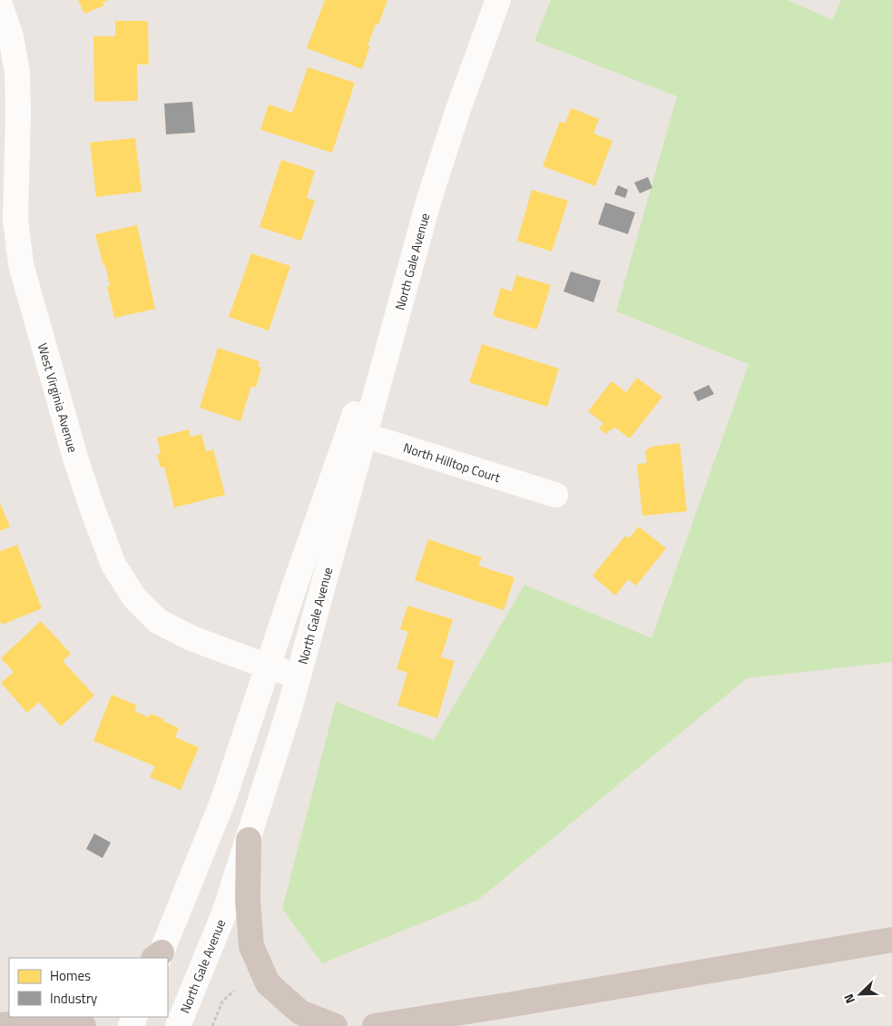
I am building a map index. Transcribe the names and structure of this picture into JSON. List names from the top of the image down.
{
  "streets": {
    "main road": ["North Gale Avenue", "West Virginia Avenue", "North Hilltop Court"]
  },
  "crossings": [
    ["North Gale Avenue", "West Virginia Avenue"],
    ["North Gale Avenue", "North Hilltop Court"]
  ],
  "legend": ["Homes", "Industry"],
  "north": "bottom left"
}
